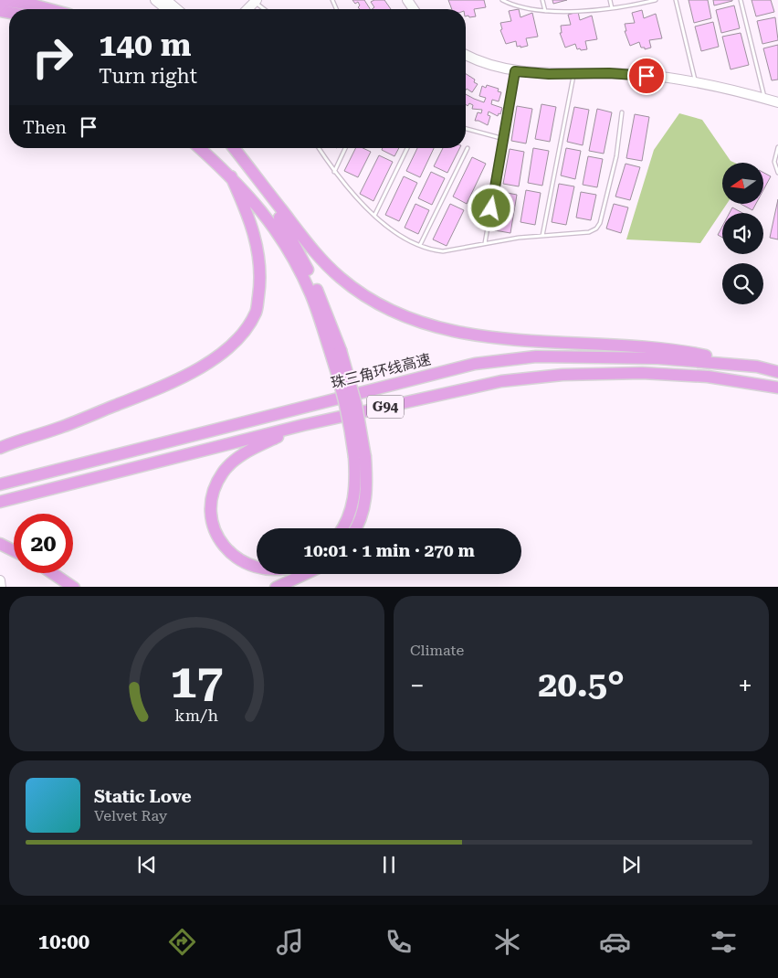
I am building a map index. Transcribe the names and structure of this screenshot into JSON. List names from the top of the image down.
{
  "streets": {
    "highway": ["珠三角环线高速", "G94"]
  },
  "north": "left",
  "page": {
    "turn": ["140 m", "Turn right"],
    "then": "Then",
    "limit": "20",
    "trip": "10:01 · 1 min · 270 m",
    "tile": "Climate",
    "heat": ["−", "20.5°", "+"],
    "song": ["Static Love", "Velvet Ray"],
    "tabs": "10:00",
    "gauge": ["17", "km/h"]
  }
}
